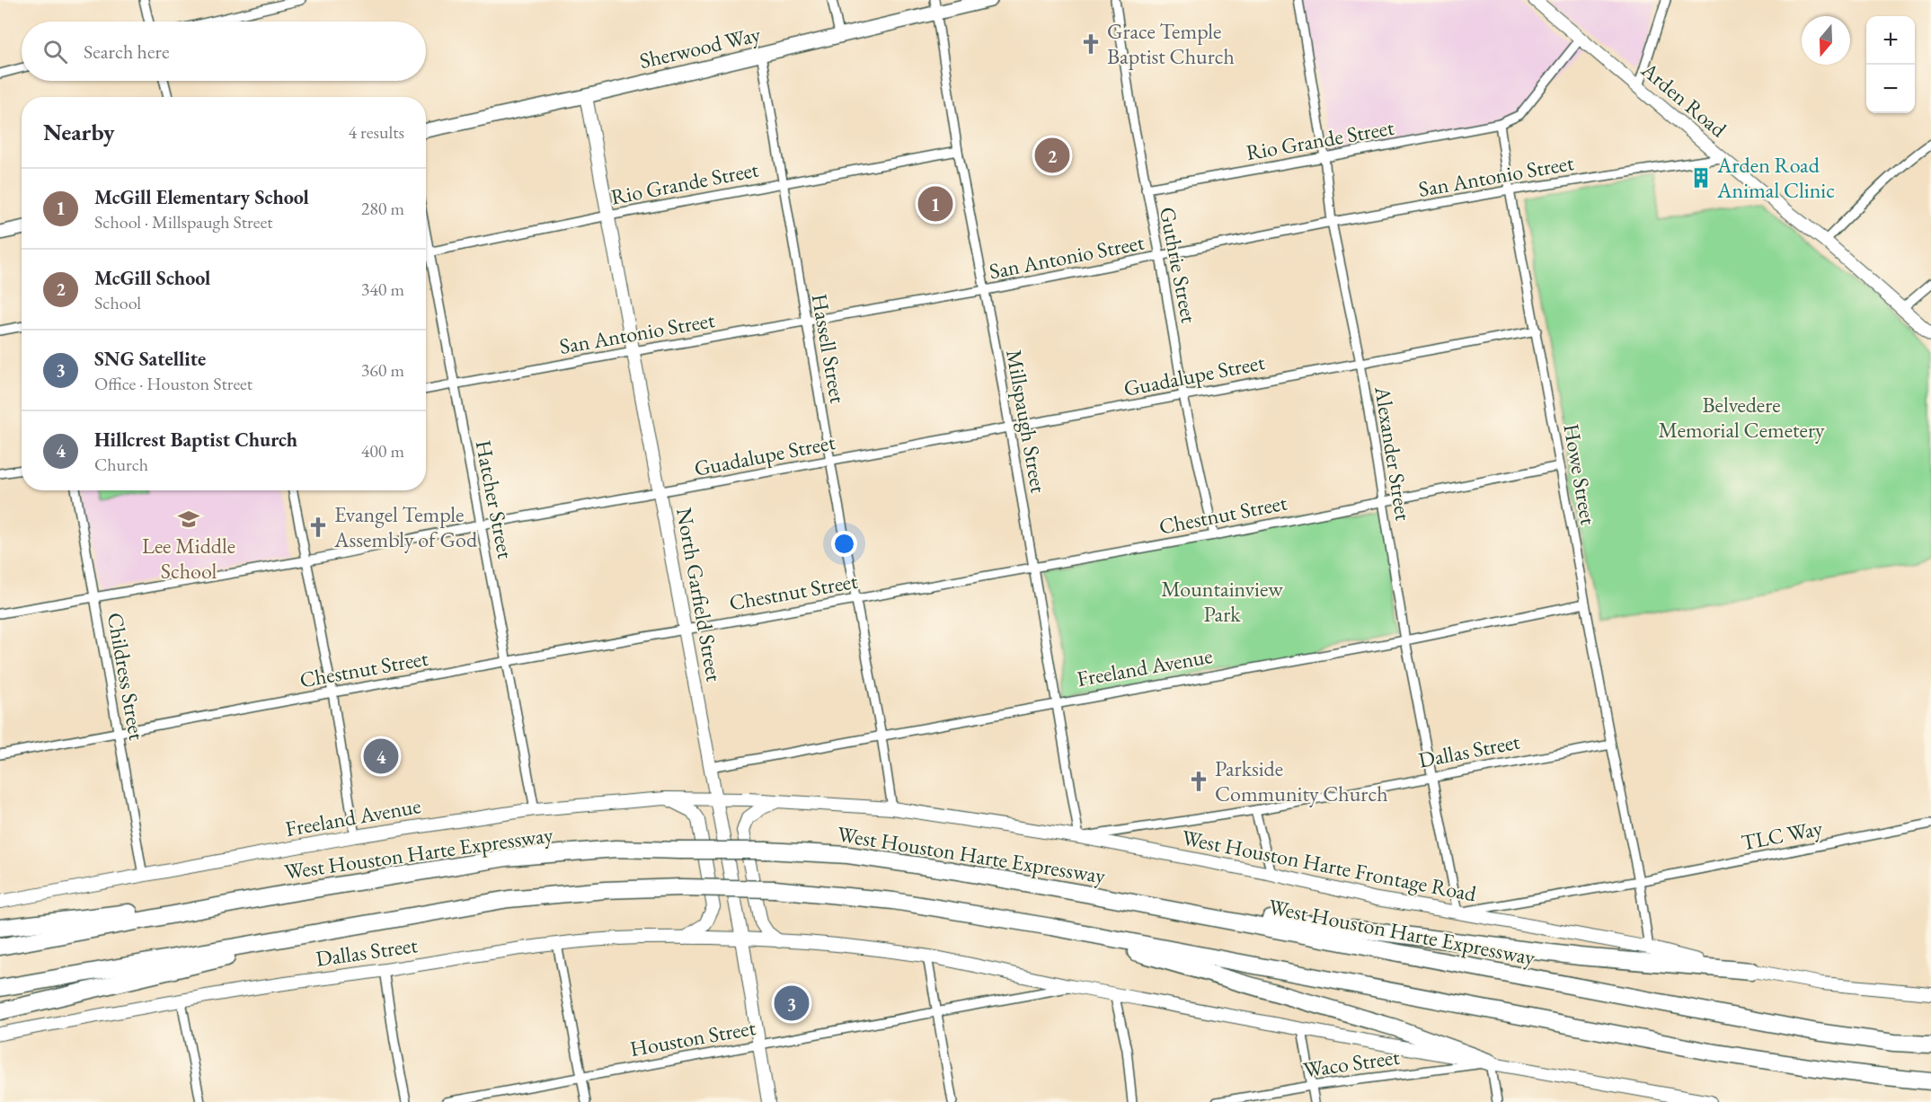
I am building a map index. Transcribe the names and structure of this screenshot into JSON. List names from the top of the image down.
{
  "streets": {
    "highway": ["West Houston Harte Expressway"],
    "main road": [
      "Sherwood Way",
      "Arden Road",
      "North Garfield Street",
      "Freeland Avenue",
      "Dallas Street",
      "West Houston Harte Frontage Road"
    ],
    "street": [
      "Rio Grande Street",
      "San Antonio Street",
      "Guthrie Street",
      "Hassell Street",
      "Guadalupe Street",
      "Millspaugh Street",
      "Alexander Street",
      "Howe Street",
      "Hatcher Street",
      "Chestnut Street",
      "Childress Street",
      "TLC Way",
      "Houston Street",
      "Waco Street"
    ]
  },
  "crossings": [
    ["Sherwood Way", "Hassell Street"],
    ["Sherwood Way", "Millspaugh Street"],
    ["Sherwood Way", "North Garfield Street"],
    ["Arden Road", "San Antonio Street"],
    ["Rio Grande Street", "Guthrie Street"],
    ["Rio Grande Street", "Hassell Street"],
    ["Rio Grande Street", "Millspaugh Street"],
    ["Rio Grande Street", "Alexander Street"],
    ["Rio Grande Street", "Howe Street"],
    ["Rio Grande Street", "Hatcher Street"],
    ["Rio Grande Street", "North Garfield Street"],
    ["San Antonio Street", "Guthrie Street"],
    ["San Antonio Street", "Hassell Street"],
    ["San Antonio Street", "Millspaugh Street"],
    ["San Antonio Street", "Alexander Street"],
    ["San Antonio Street", "Howe Street"],
    ["San Antonio Street", "Hatcher Street"],
    ["San Antonio Street", "North Garfield Street"],
    ["Guthrie Street", "Guadalupe Street"],
    ["Guthrie Street", "Chestnut Street"],
    ["Hassell Street", "Guadalupe Street"],
    ["Hassell Street", "Chestnut Street"],
    ["Hassell Street", "Freeland Avenue"],
    ["Hassell Street", "West Houston Harte Frontage Road"],
    ["Guadalupe Street", "Millspaugh Street"],
    ["Guadalupe Street", "Alexander Street"],
    ["Guadalupe Street", "Howe Street"],
    ["Guadalupe Street", "Hatcher Street"],
    ["Guadalupe Street", "North Garfield Street"],
    ["Guadalupe Street", "Childress Street"],
    ["Millspaugh Street", "Chestnut Street"],
    ["Millspaugh Street", "Freeland Avenue"],
    ["Millspaugh Street", "Dallas Street"],
    ["Millspaugh Street", "West Houston Harte Frontage Road"],
    ["Alexander Street", "Chestnut Street"],
    ["Alexander Street", "Freeland Avenue"],
    ["Alexander Street", "Dallas Street"],
    ["Alexander Street", "West Houston Harte Frontage Road"],
    ["Howe Street", "Chestnut Street"],
    ["Howe Street", "Freeland Avenue"],
    ["Howe Street", "Dallas Street"],
    ["Howe Street", "TLC Way"],
    ["Howe Street", "West Houston Harte Frontage Road"],
    ["Hatcher Street", "Chestnut Street"],
    ["Hatcher Street", "Freeland Avenue"],
    ["Chestnut Street", "North Garfield Street"],
    ["Chestnut Street", "Childress Street"],
    ["North Garfield Street", "Freeland Avenue"],
    ["North Garfield Street", "Dallas Street"],
    ["North Garfield Street", "West Houston Harte Frontage Road"],
    ["North Garfield Street", "Houston Street"],
    ["Freeland Avenue", "Childress Street"],
    ["Freeland Avenue", "West Houston Harte Frontage Road"],
    ["Dallas Street", "West Houston Harte Frontage Road"]
  ],
  "parks": ["Belvedere Memorial Cemetery", "Mountainview Park"],
  "places": {
    "church": ["Grace Temple Baptist Church", "Evangel Temple Assembly of God", "Parkside Community Church"],
    "building": ["Arden Road Animal Clinic"],
    "school or university": ["Lee Middle School"]
  },
  "north": "bottom",
  "page": {
    "map_buttons": ["+", "−"],
    "search": "Search here",
    "heading": ["Nearby", "4 results"],
    "pins": [
      "2",
      "1",
      "4",
      "3"
    ],
    "list": [
      {
        "mark": "1",
        "name": "McGill Elementary School",
        "note": "School · Millspaugh Street",
        "value": "280 m"
      },
      {
        "mark": "2",
        "name": "McGill School",
        "note": "School",
        "value": "340 m"
      },
      {
        "mark": "3",
        "name": "SNG Satellite",
        "note": "Office · Houston Street",
        "value": "360 m"
      },
      {
        "mark": "4",
        "name": "Hillcrest Baptist Church",
        "note": "Church",
        "value": "400 m"
      }
    ]
  }
}
